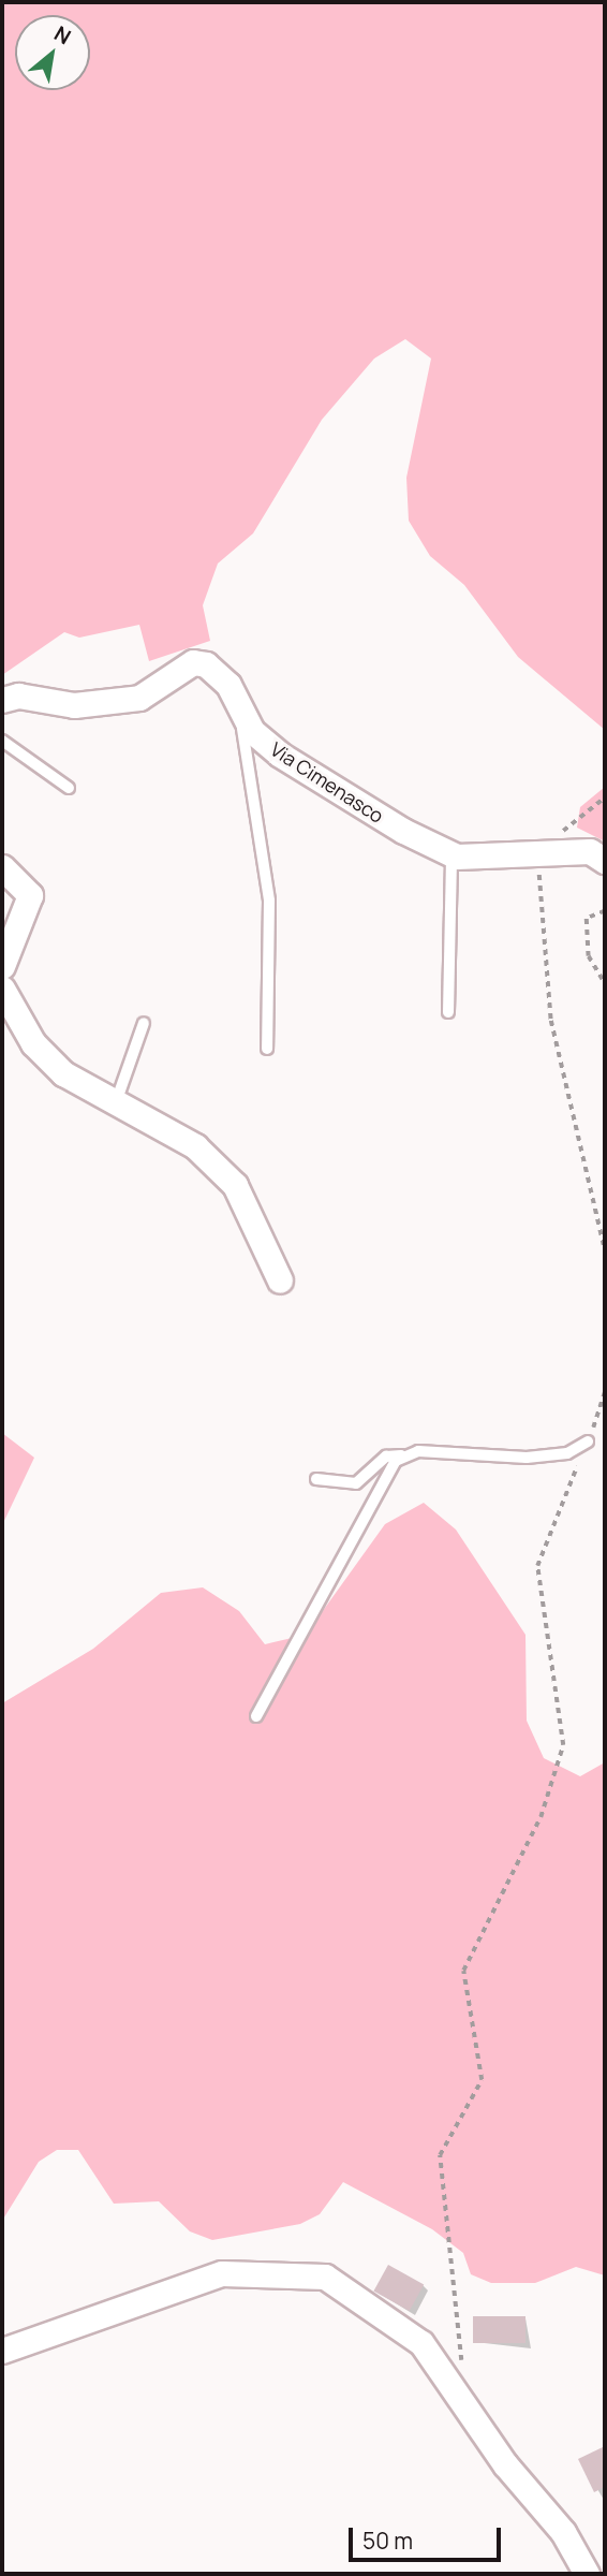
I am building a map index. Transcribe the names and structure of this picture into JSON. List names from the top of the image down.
{
  "streets": {
    "street": ["Via Cimenasco"]
  },
  "scale_bar": "50 m",
  "north": "top right"
}
